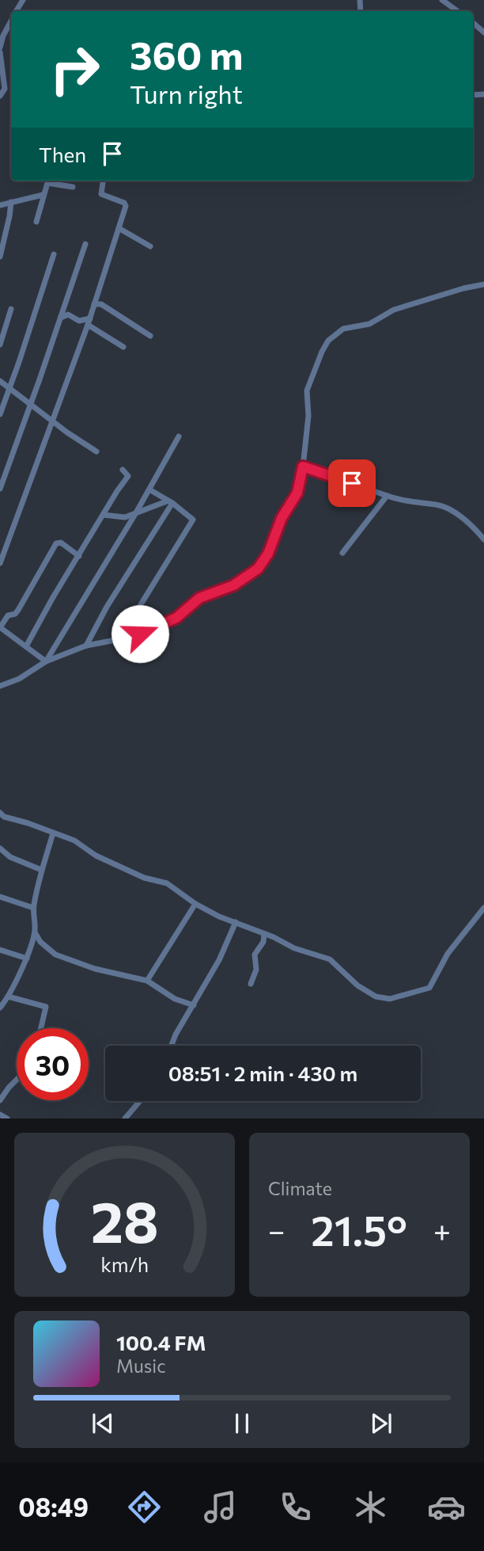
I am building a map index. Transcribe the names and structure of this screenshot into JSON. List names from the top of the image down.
{
  "page": {
    "turn": ["360 m", "Turn right"],
    "then": "Then",
    "limit": "30",
    "trip": "08:51 · 2 min · 430 m",
    "tile": "Climate",
    "heat": ["−", "21.5°", "+"],
    "song": ["100.4 FM", "Music"],
    "tabs": "08:49",
    "gauge": ["28", "km/h"]
  }
}
